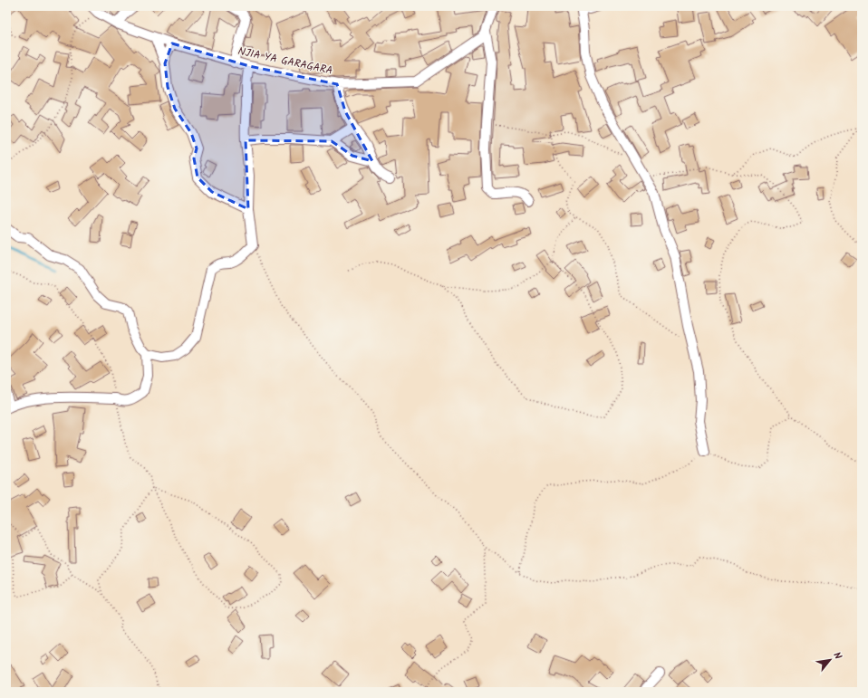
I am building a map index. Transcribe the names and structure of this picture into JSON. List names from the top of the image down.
{
  "streets": {
    "street": ["NJIA YA GARAGARA"]
  },
  "north": "top right"
}
